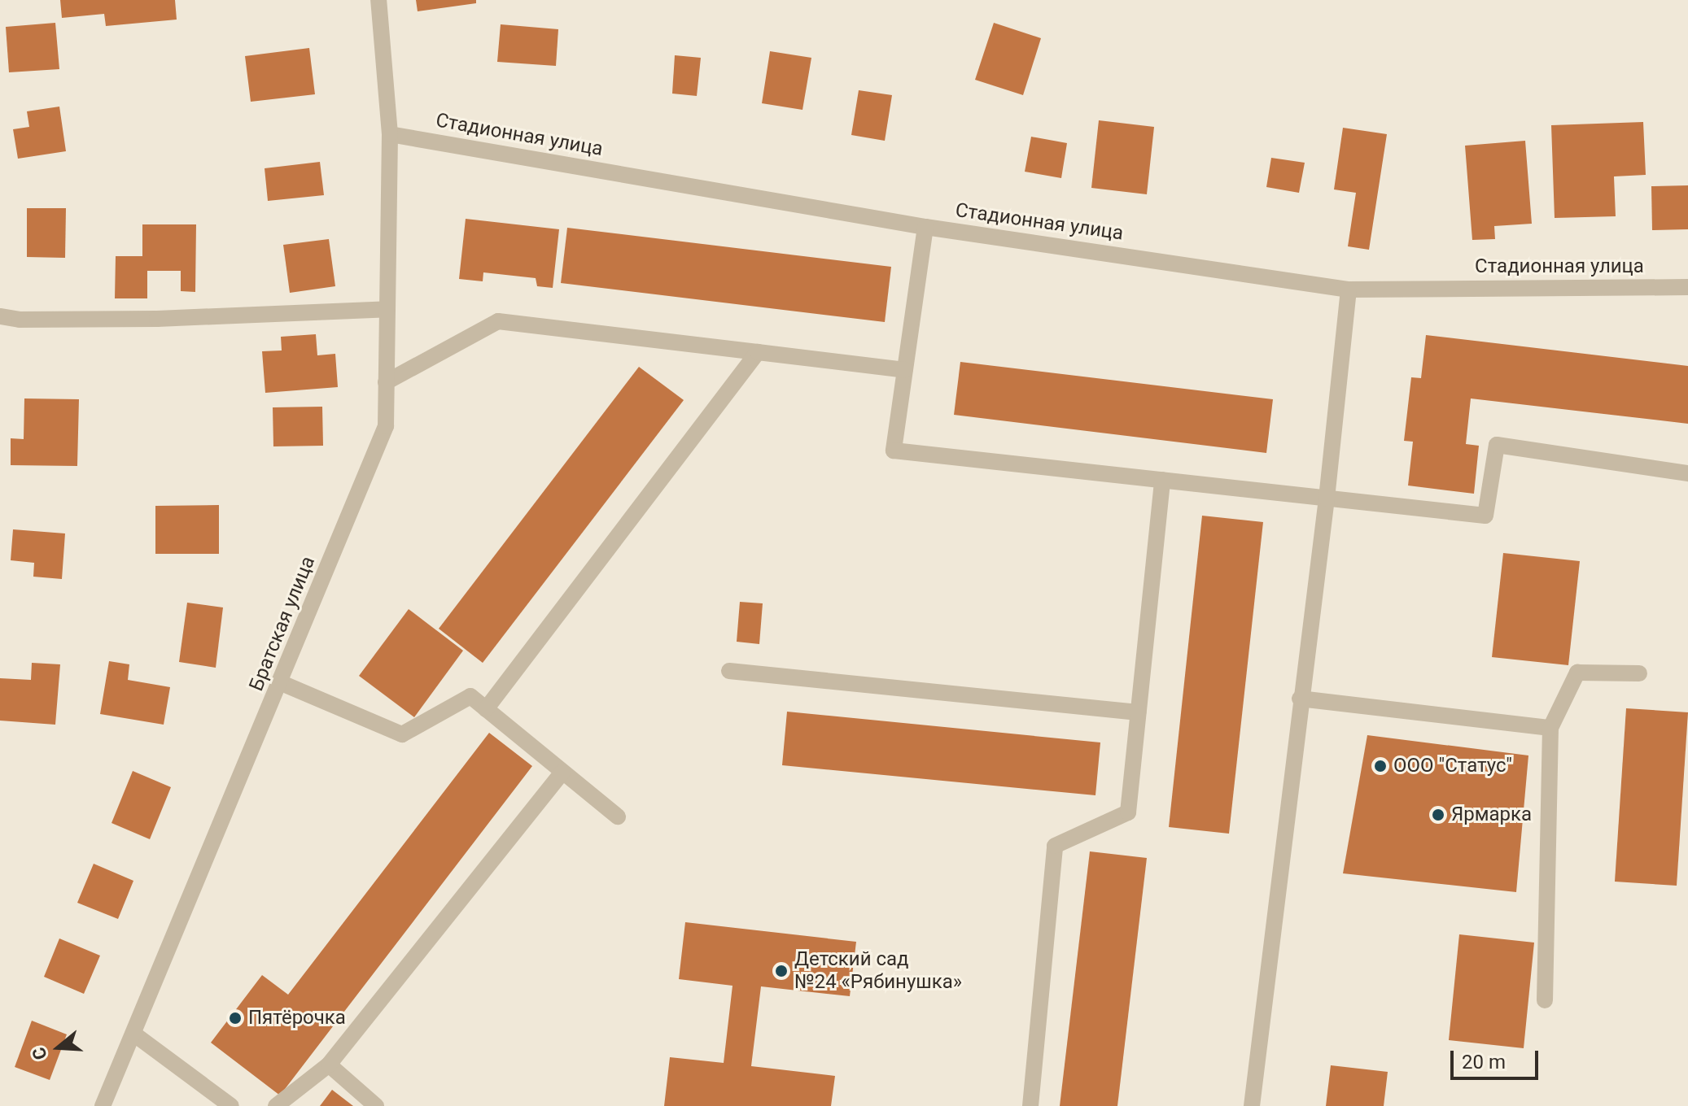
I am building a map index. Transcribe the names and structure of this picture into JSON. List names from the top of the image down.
{
  "streets": {
    "street": ["Стадионная улица", "Братская улица"]
  },
  "crossings": [
    ["Стадионная улица", "Братская улица"]
  ],
  "places": [
    "ООО \"Статус\"",
    "Ярмарка",
    "Детский сад №24 «Рябинушка»",
    "Пятёрочка"
  ],
  "scale_bar": "20 m",
  "north": "left"
}
